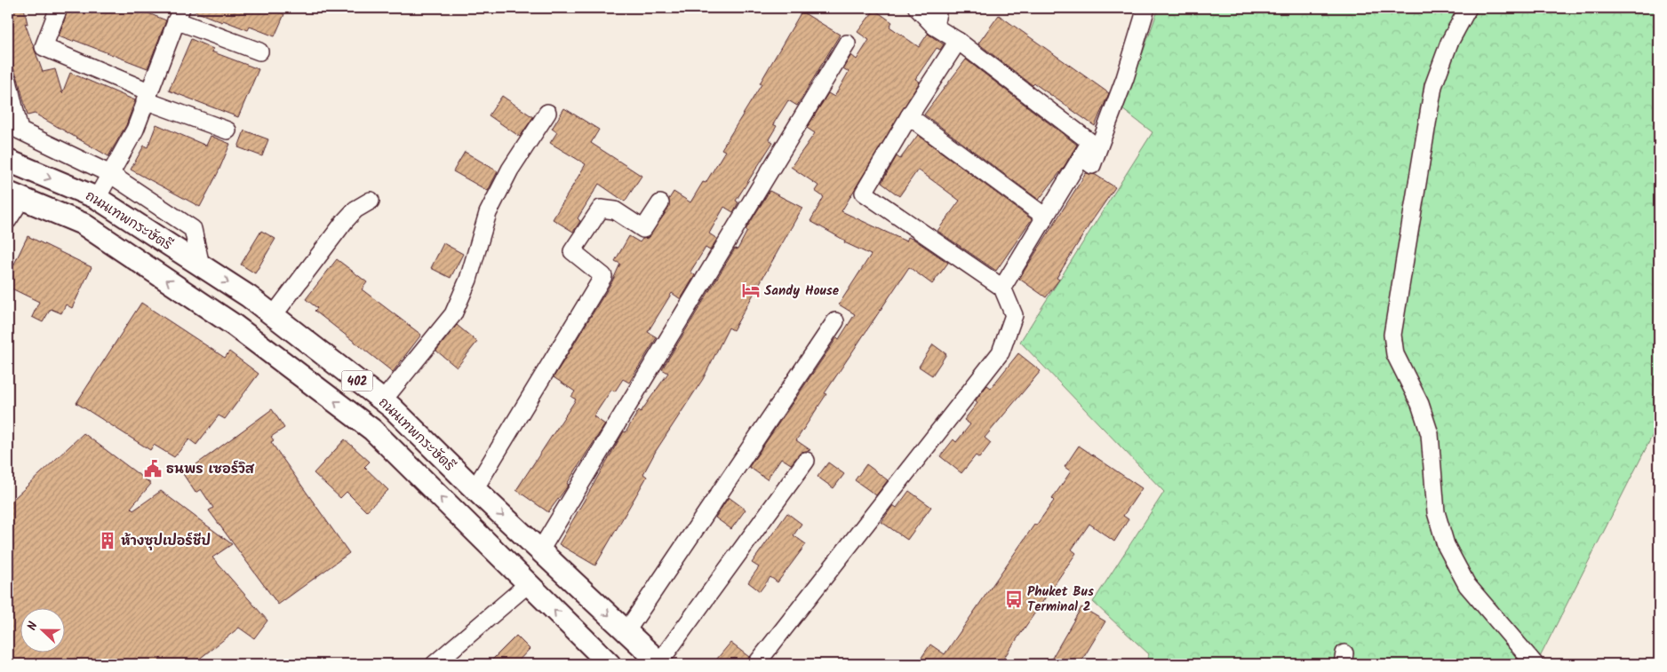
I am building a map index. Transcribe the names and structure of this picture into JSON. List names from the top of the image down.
{
  "streets": {
    "main road": ["ถนนเทพกระษัตรี", "402"]
  },
  "places": {
    "hotel": ["Sandy House"],
    "public building": ["ธนพร เซอร์วิส"],
    "building": ["ห้างซุปเปอร์ชีป"],
    "bus stop": ["Phuket Bus Terminal 2"]
  },
  "north": "left"
}
